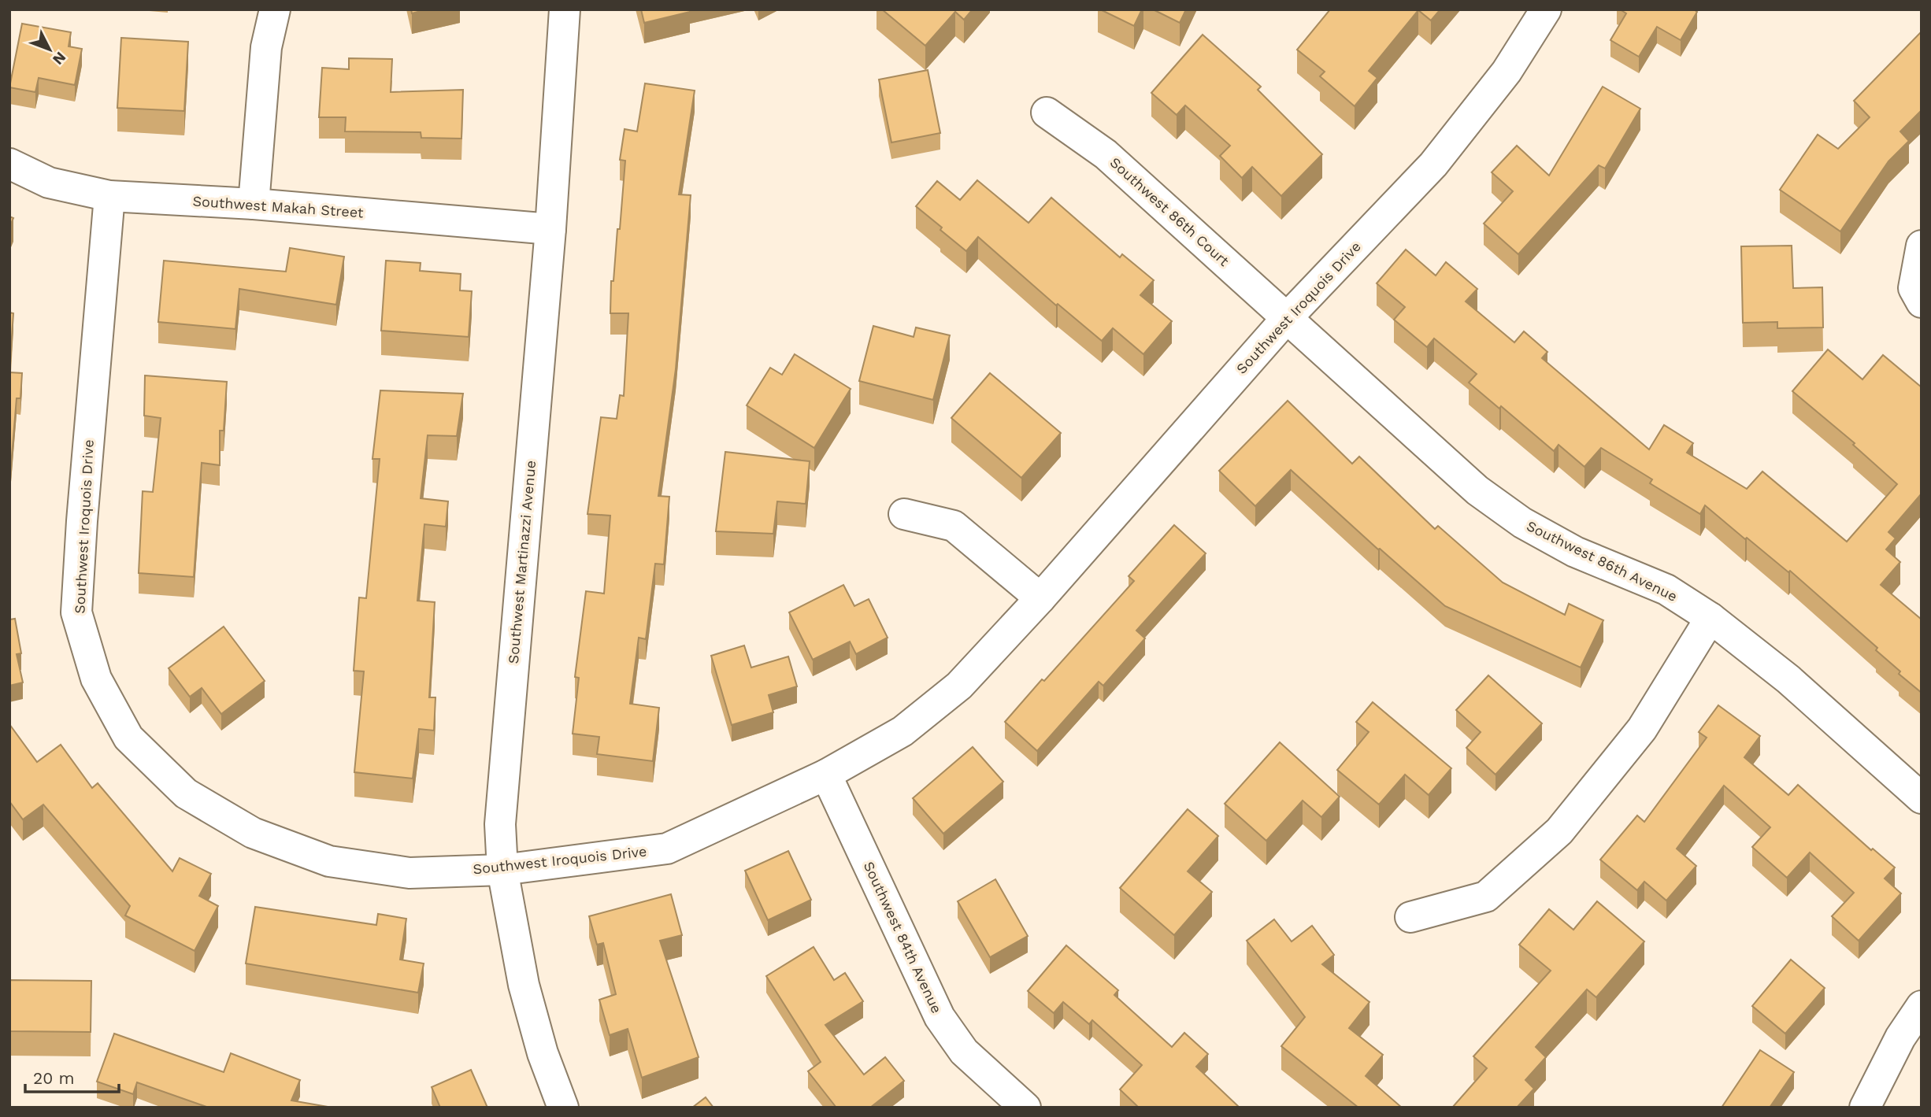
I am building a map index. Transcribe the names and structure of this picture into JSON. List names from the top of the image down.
{
  "streets": {
    "street": [
      "Southwest Makah Street",
      "Southwest 86th Court",
      "Southwest Iroquois Drive",
      "Southwest 86th Avenue",
      "Southwest Martinazzi Avenue",
      "Southwest 84th Avenue"
    ]
  },
  "crossings": [
    ["Southwest Makah Street", "Southwest Iroquois Drive"],
    ["Southwest Makah Street", "Southwest Martinazzi Avenue"],
    ["Southwest 86th Court", "Southwest Iroquois Drive"],
    ["Southwest 86th Court", "Southwest 86th Avenue"],
    ["Southwest Iroquois Drive", "Southwest 86th Avenue"],
    ["Southwest Iroquois Drive", "Southwest Martinazzi Avenue"],
    ["Southwest Iroquois Drive", "Southwest 84th Avenue"]
  ],
  "scale_bar": "20 m",
  "north": "bottom right"
}
